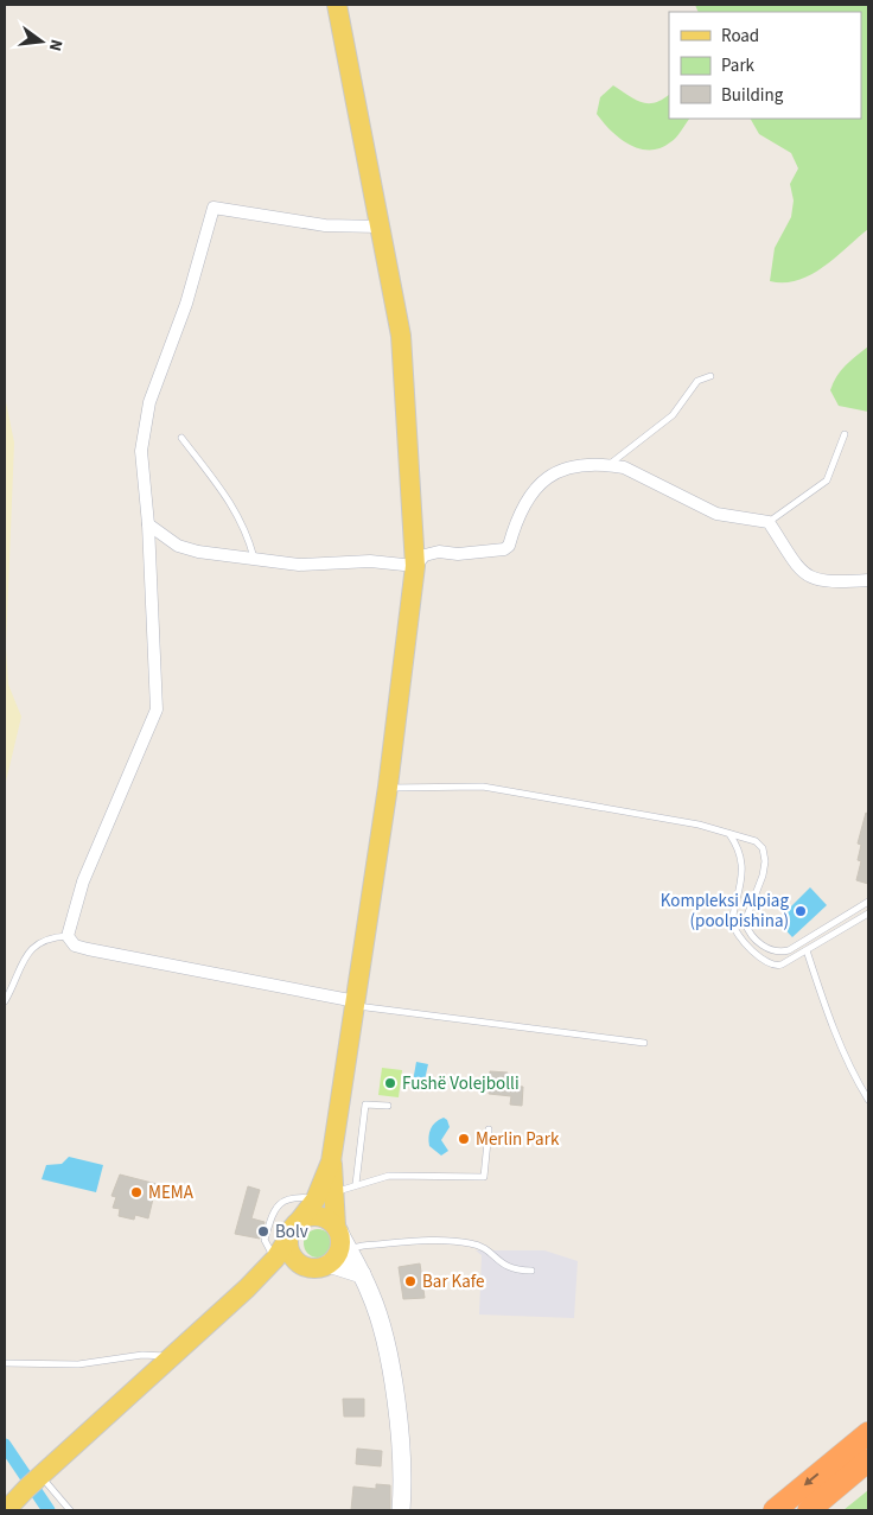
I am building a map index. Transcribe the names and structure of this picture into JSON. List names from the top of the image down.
{
  "places": [
    "Kompleksi Alpiag (poolpishina)",
    "Fushë Volejbolli",
    "Merlin Park",
    "MEMA",
    "Bolv",
    "Bar Kafe"
  ],
  "legend": ["Road", "Park", "Building"],
  "north": "right"
}
